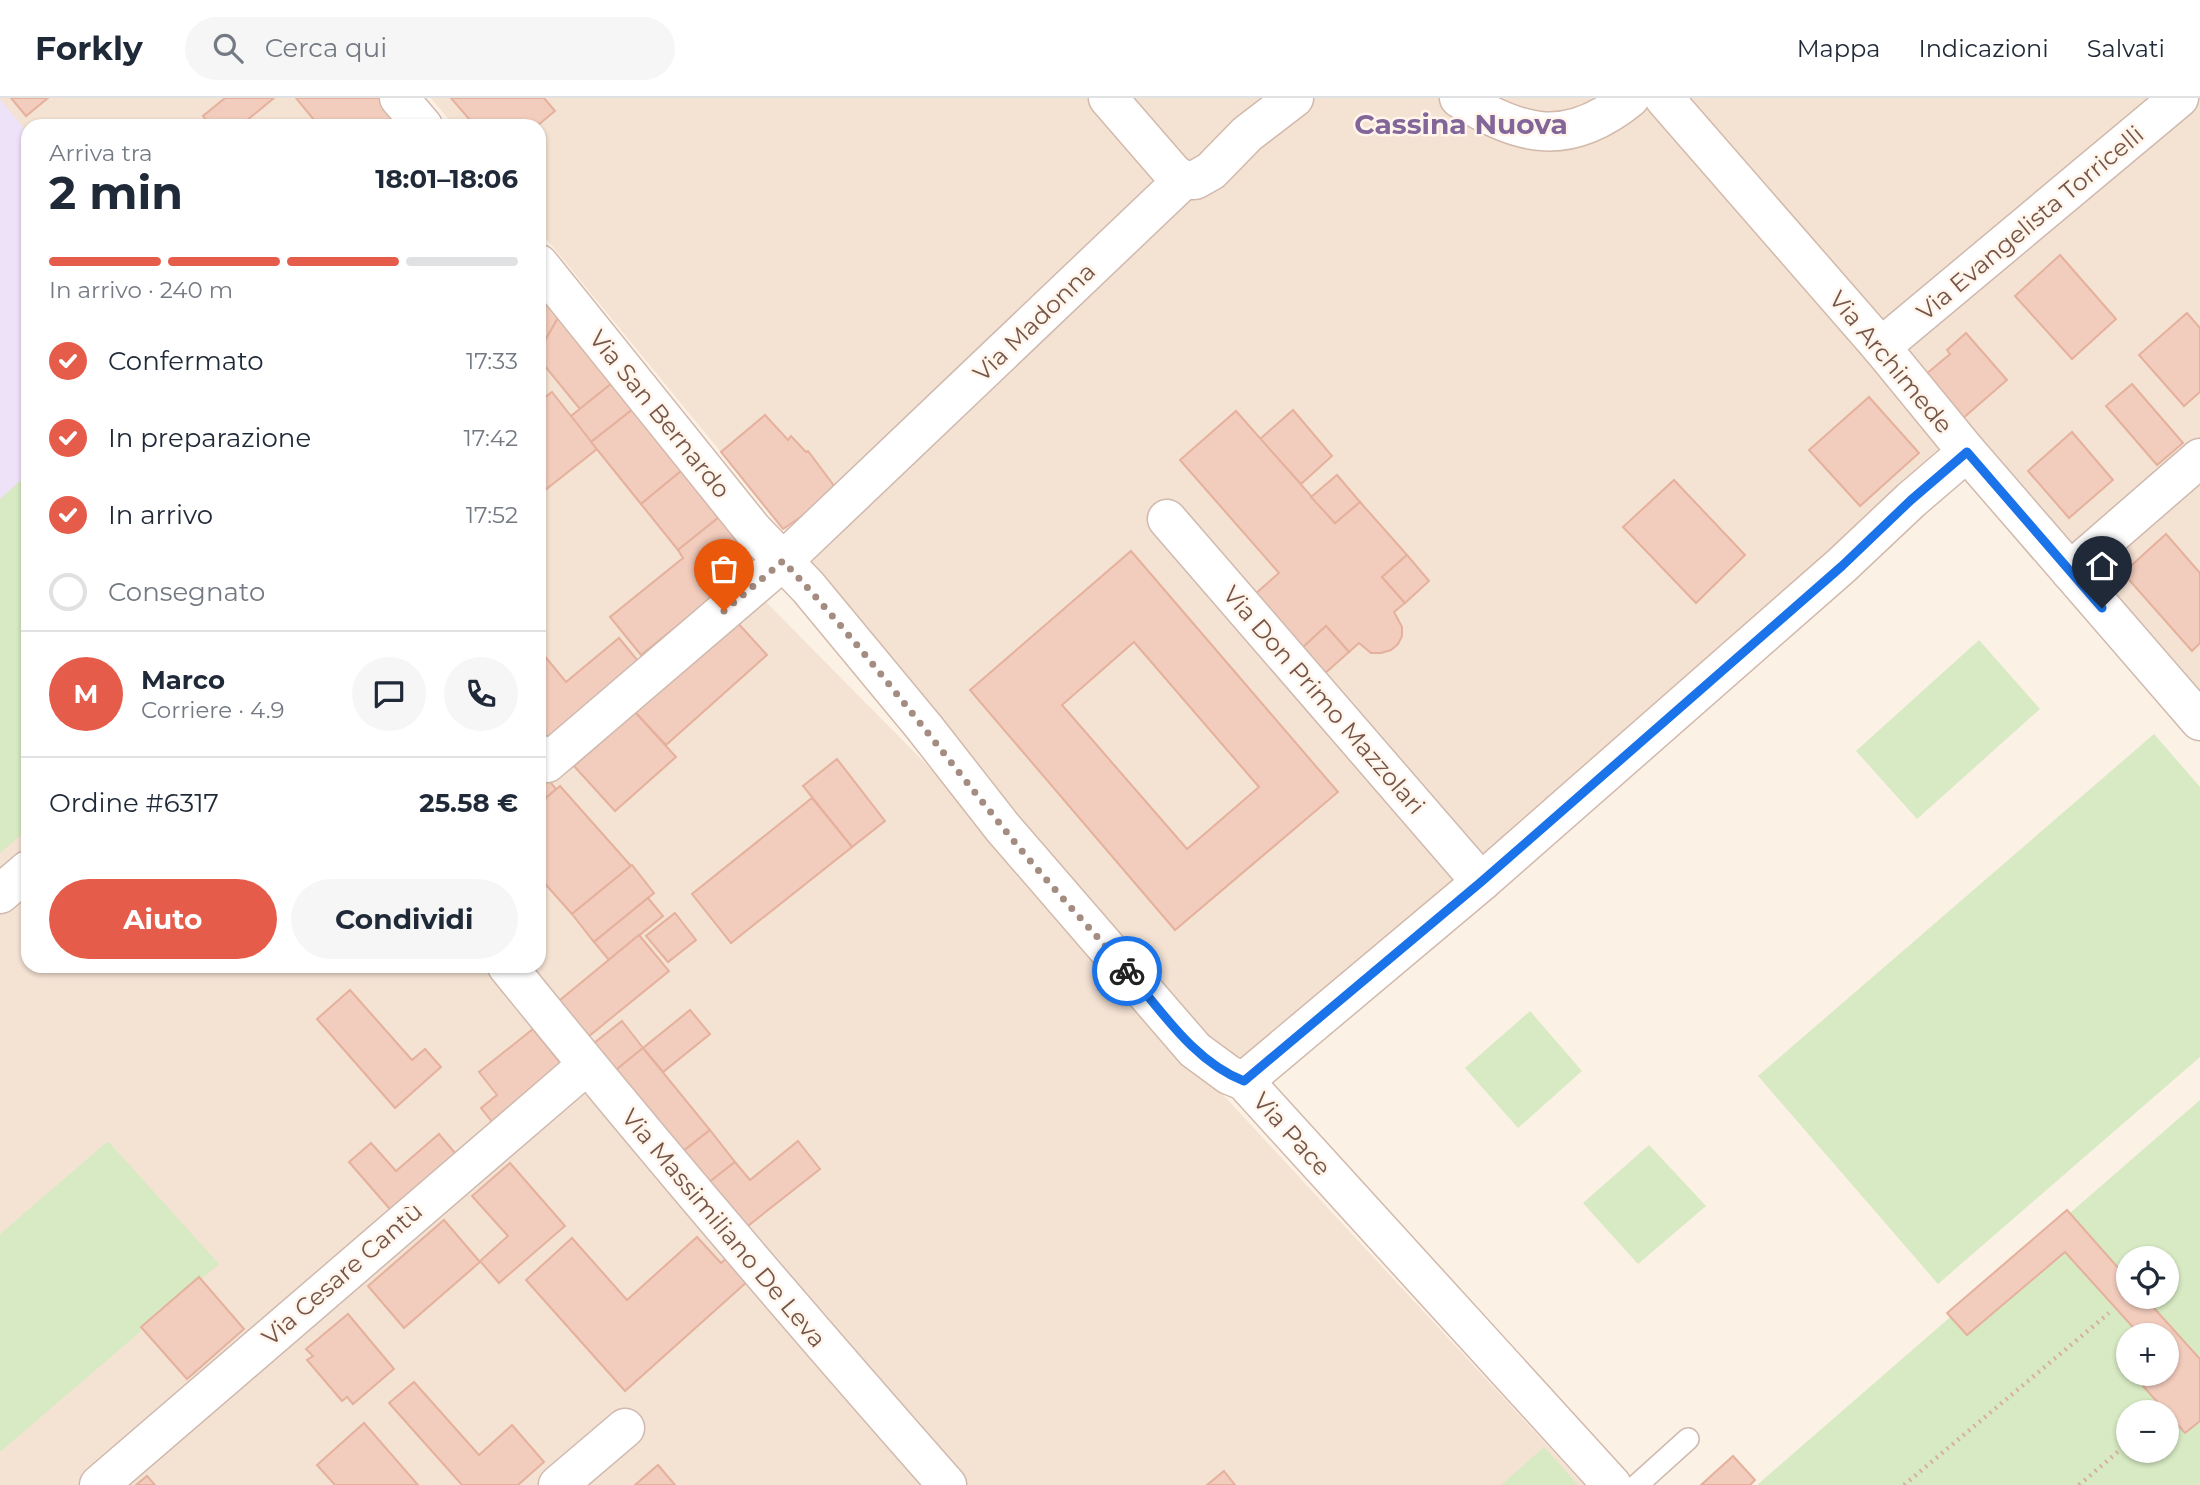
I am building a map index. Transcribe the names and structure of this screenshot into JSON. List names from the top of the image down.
{
  "streets": {
    "street": [
      "Via Evangelista Torricelli",
      "Via Madonna",
      "Via Archimede",
      "Via San Bernardo",
      "Via Don Primo Mazzolari",
      "Via Pace",
      "Via Massimiliano De Leva",
      "Via Cesare Cantù"
    ]
  },
  "crossings": [
    ["Via Evangelista Torricelli", "Via Archimede"],
    ["Via Madonna", "Via San Bernardo"],
    ["Via Madonna", "Via Pace"],
    ["Via San Bernardo", "Via Pace"],
    ["Via Massimiliano De Leva", "Via Cesare Cantù"]
  ],
  "districts": ["Cassina Nuova"],
  "page": {
    "header": "Forkly",
    "search": "Cerca qui",
    "nav": ["Mappa", "Indicazioni", "Salvati"],
    "heading": ["2 min", "Arriva tra", "18:01–18:06"],
    "panel": [
      "Marco",
      "Corriere · 4.9",
      "Ordine #6317",
      "25.58 €"
    ],
    "bar": "In arrivo · 240 m",
    "list": [
      ["Confermato", "17:33"],
      ["In preparazione", "17:42"],
      ["In arrivo", "17:52"],
      "Consegnato"
    ],
    "round": "M",
    "buttons": ["Aiuto", "Condividi"],
    "map_buttons": ["+", "−"]
  }
}
